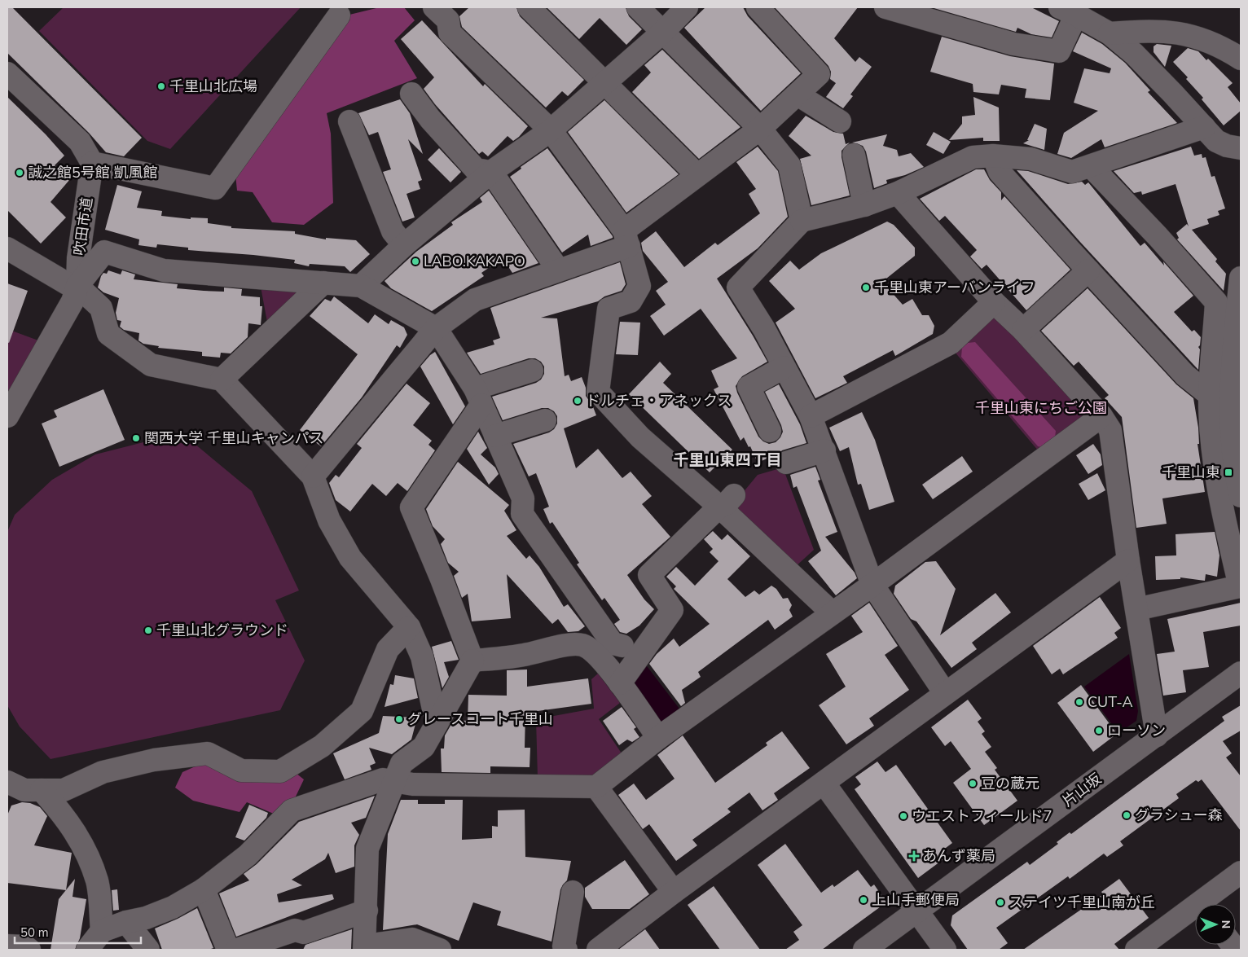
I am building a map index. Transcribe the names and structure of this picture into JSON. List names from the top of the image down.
{
  "streets": {
    "street": ["吹田市道", "片山坂"]
  },
  "districts": ["千里山東四丁目"],
  "parks": ["千里山東にちご公園"],
  "places": {
    "other": [
      "千里山北広場",
      "誠之館5号館 凱風館",
      "LABO.KAKAPO",
      "千里山東アーバンライフ",
      "ドルチェ・アネックス",
      "関西大学 千里山キャンパス",
      "千里山北グラウンド",
      "CUT-A",
      "グレースコート千里山",
      "ローソン",
      "豆の蔵元",
      "グラシュー森",
      "ウエストフィールド7",
      "上山手郵便局",
      "ステイツ千里山南が丘"
    ],
    "transit": ["千里山東"],
    "health": ["あんず薬局"]
  },
  "scale_bar": "50 m",
  "north": "right"
}
